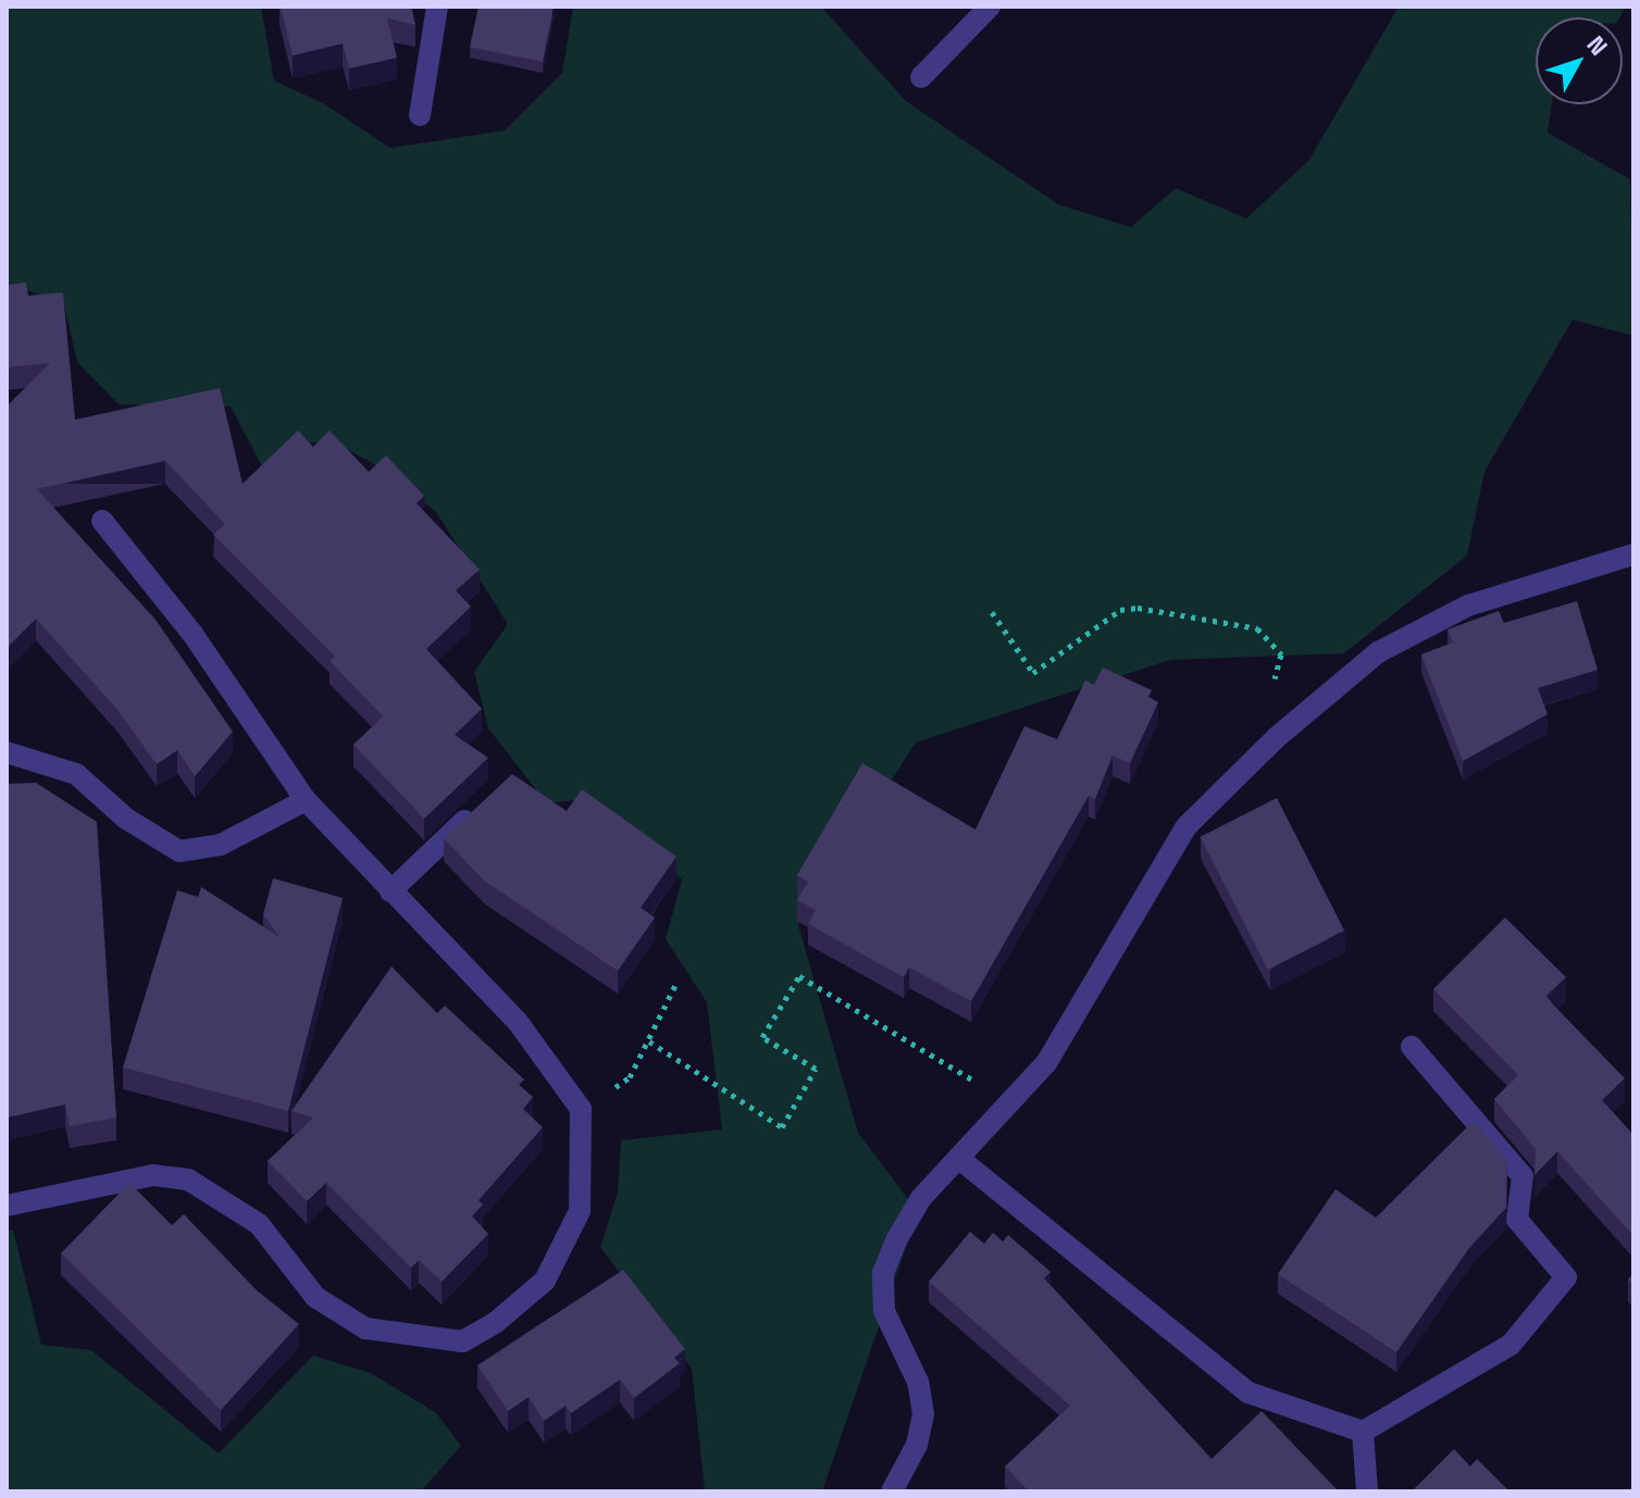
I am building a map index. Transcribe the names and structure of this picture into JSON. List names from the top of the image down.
{
  "north": "top right"
}
